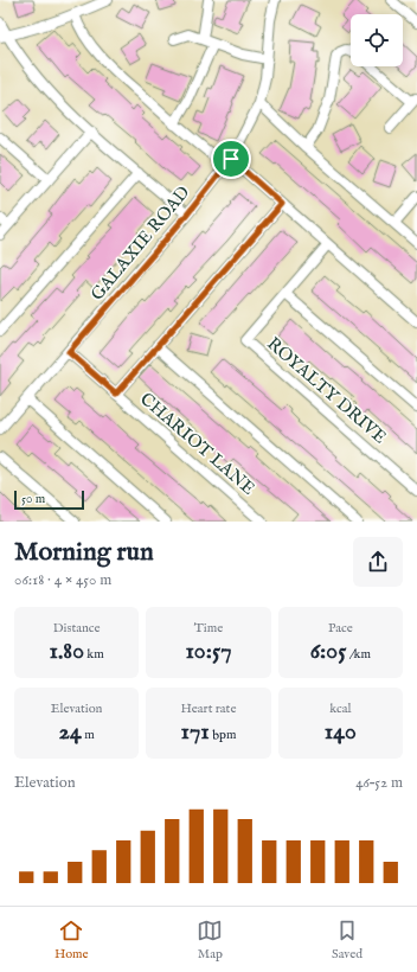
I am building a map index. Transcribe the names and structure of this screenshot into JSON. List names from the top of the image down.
{
  "streets": {
    "street": ["GALAXIE ROAD", "ROYALTY DRIVE", "CHARIOT LANE"]
  },
  "crossings": [
    ["GALAXIE ROAD", "CHARIOT LANE"]
  ],
  "scale_bar": "50 m",
  "page": {
    "scale": "50 m",
    "heading": ["Morning run", "06:18 · 4 × 450 m"],
    "stats": [
      ["Distance", "1.80 km"],
      ["Time", "10:57"],
      ["Pace", "6:05 /km"],
      ["Elevation", "24 m"],
      ["Heart rate", "171 bpm"],
      ["kcal", "140"]
    ],
    "chart": ["Elevation", "46–52 m"],
    "tabs": ["Home", "Map", "Saved"]
  }
}
